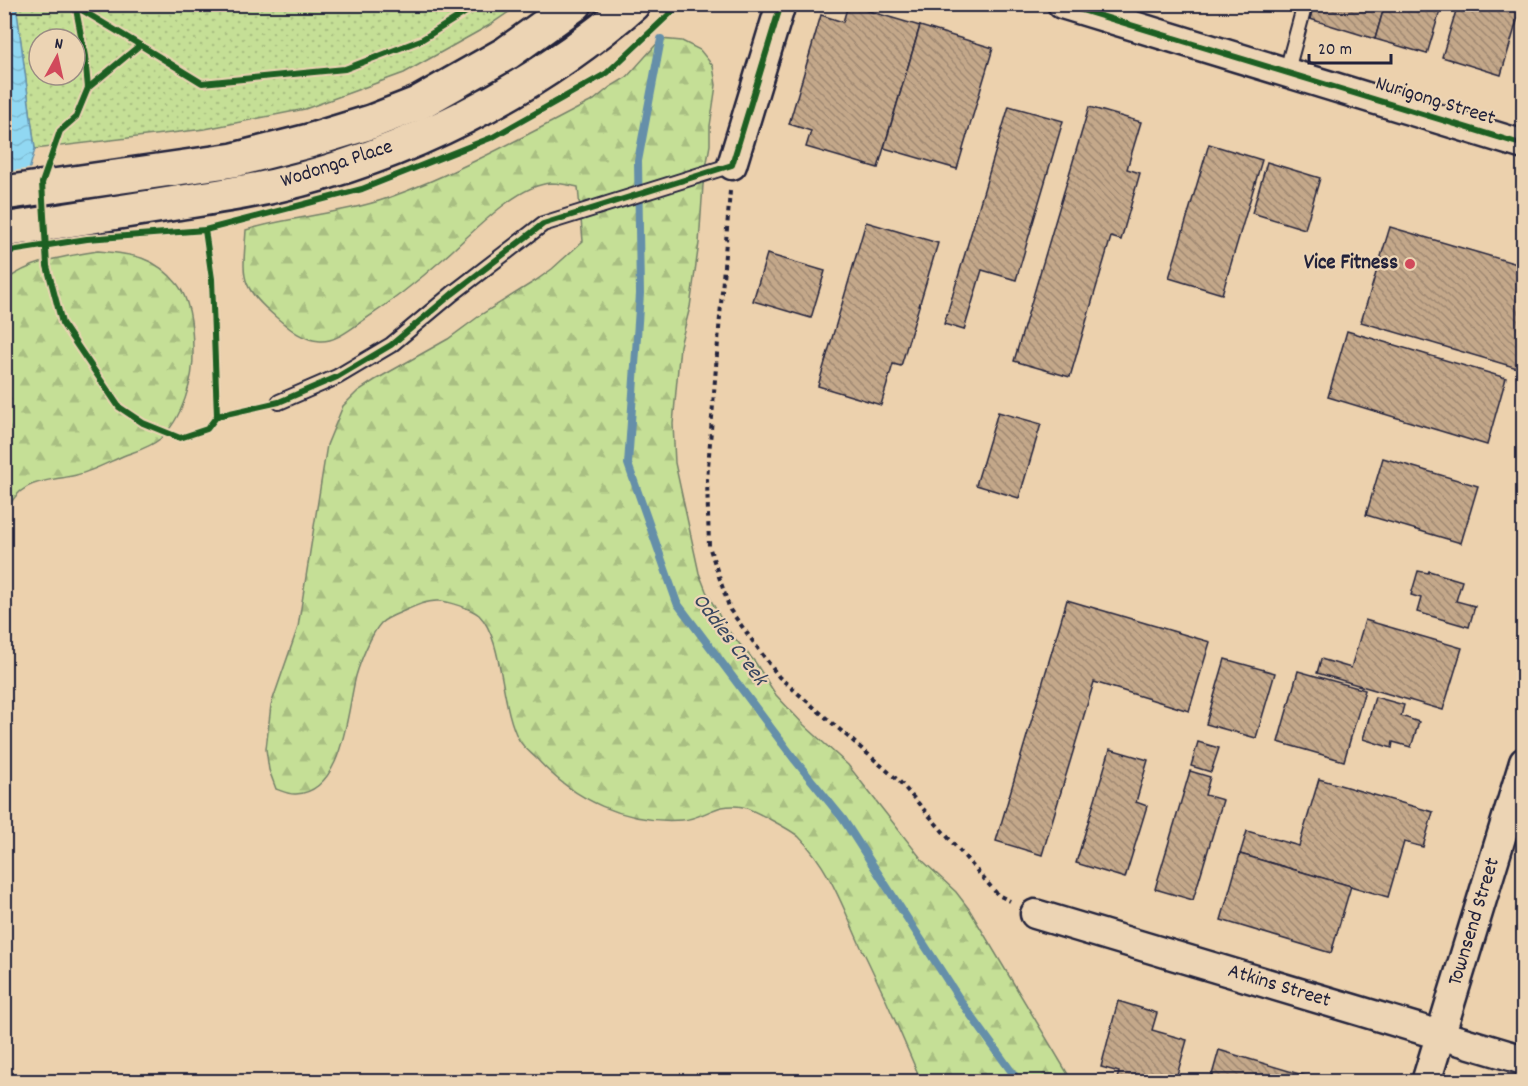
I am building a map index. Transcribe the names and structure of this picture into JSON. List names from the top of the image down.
{
  "streets": {
    "main road": ["Wodonga Place"],
    "street": ["Nurigong Street", "Townsend Street", "Atkins Street"]
  },
  "crossings": [
    ["Townsend Street", "Atkins Street"]
  ],
  "water": ["Oddies Creek"],
  "places": ["Vice Fitness"],
  "scale_bar": "20 m",
  "north": "top"
}
